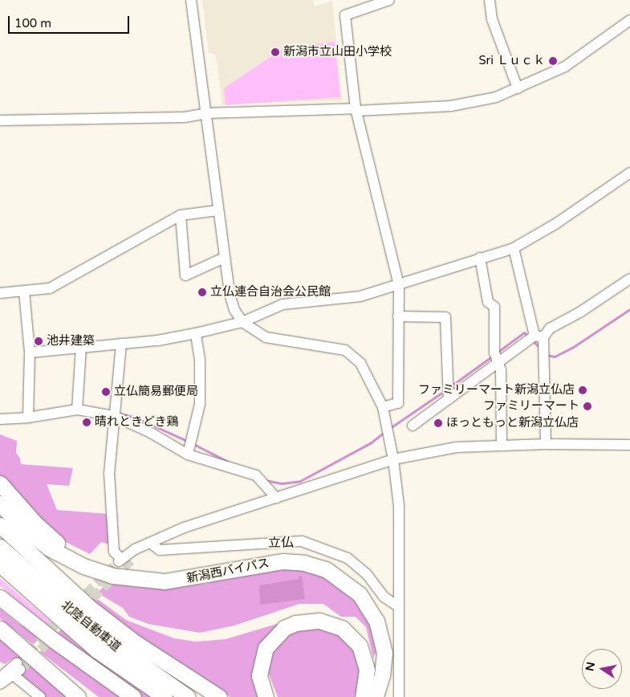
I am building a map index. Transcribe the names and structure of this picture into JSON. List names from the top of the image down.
{
  "streets": {
    "highway": ["新潟西バイパス", "北陸自動車道"]
  },
  "districts": ["立仏"],
  "places": [
    "新潟市立山田小学校",
    "Sri Ｌｕｃｋ",
    "立仏連合自治会公民館",
    "池井建築",
    "ファミリーマート新潟立仏店",
    "立仏簡易郵便局",
    "ファミリーマート",
    "晴れときどき鶏",
    "ほっともっと新潟立仏店"
  ],
  "scale_bar": "100 m",
  "north": "left"
}
